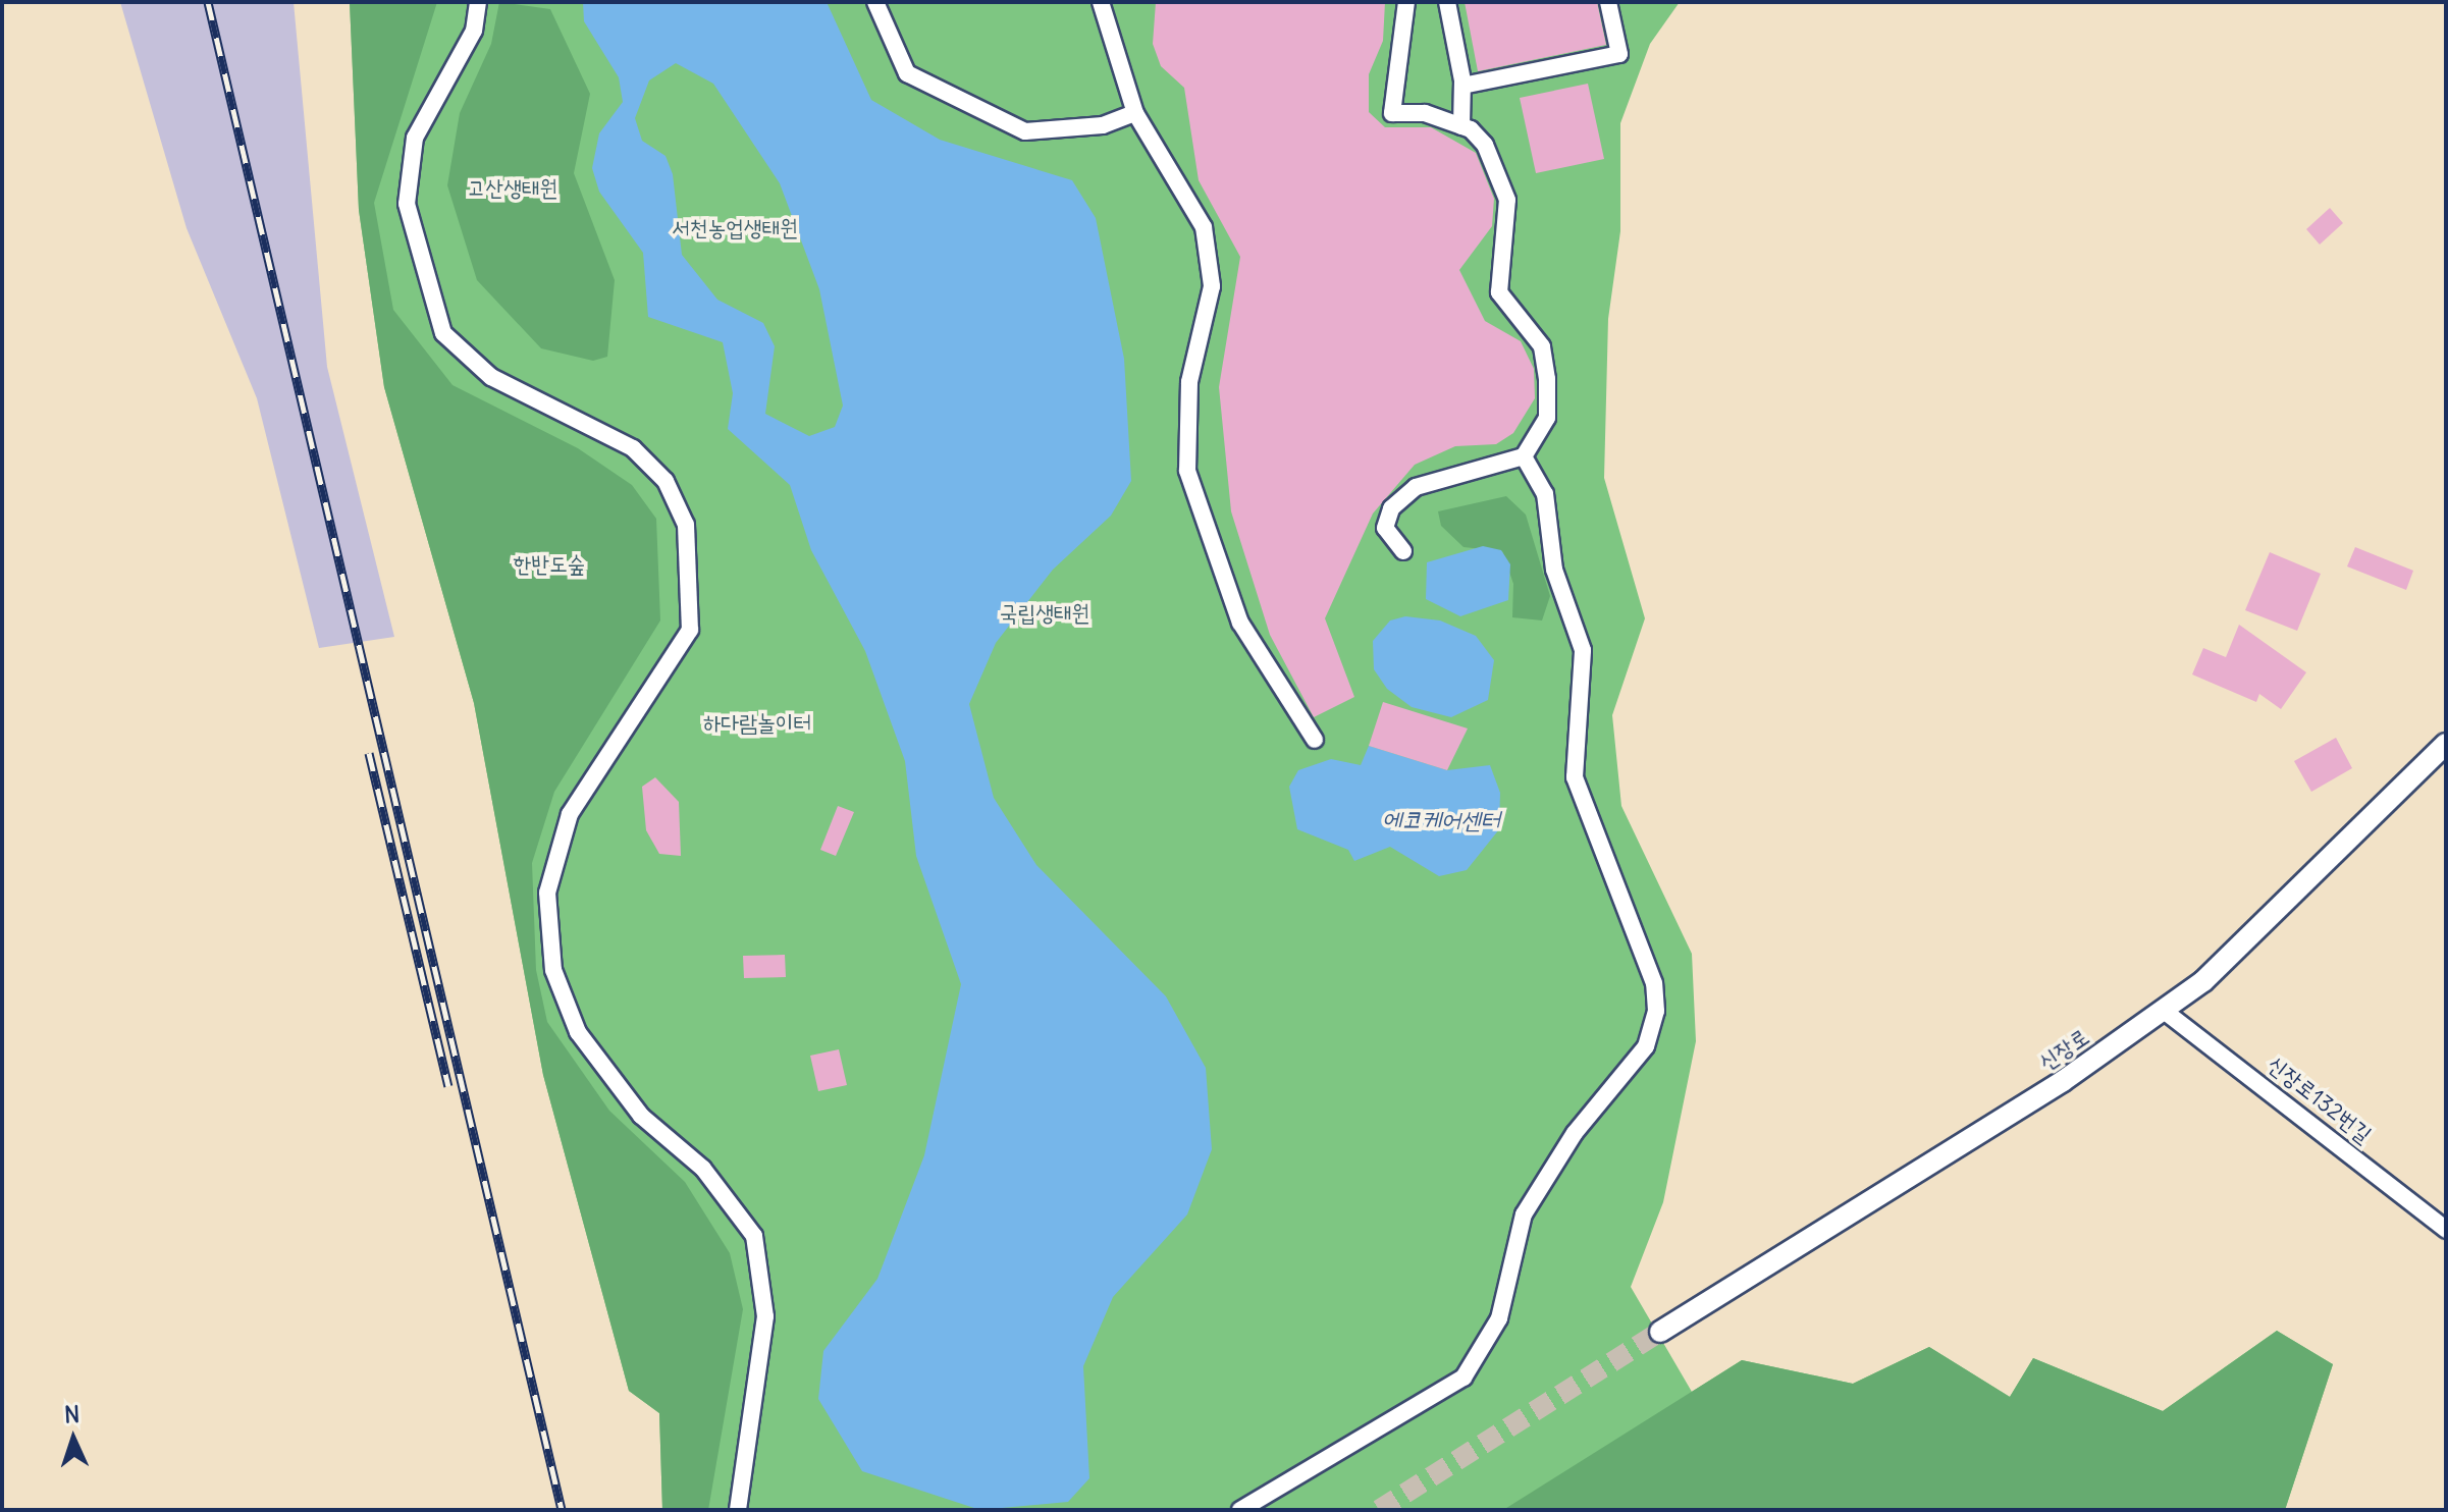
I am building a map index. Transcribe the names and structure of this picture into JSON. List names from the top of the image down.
{
  "streets": {
    "street": ["신장로", "신장로132번길"]
  },
  "crossings": [
    ["신장로", "신장로132번길"]
  ],
  "water": ["에코케어센터"],
  "parks": [
    "고산생태원",
    "서천농업생태원",
    "한반도숲",
    "국립생태원",
    "하다람놀이터"
  ],
  "north": "top"
}
